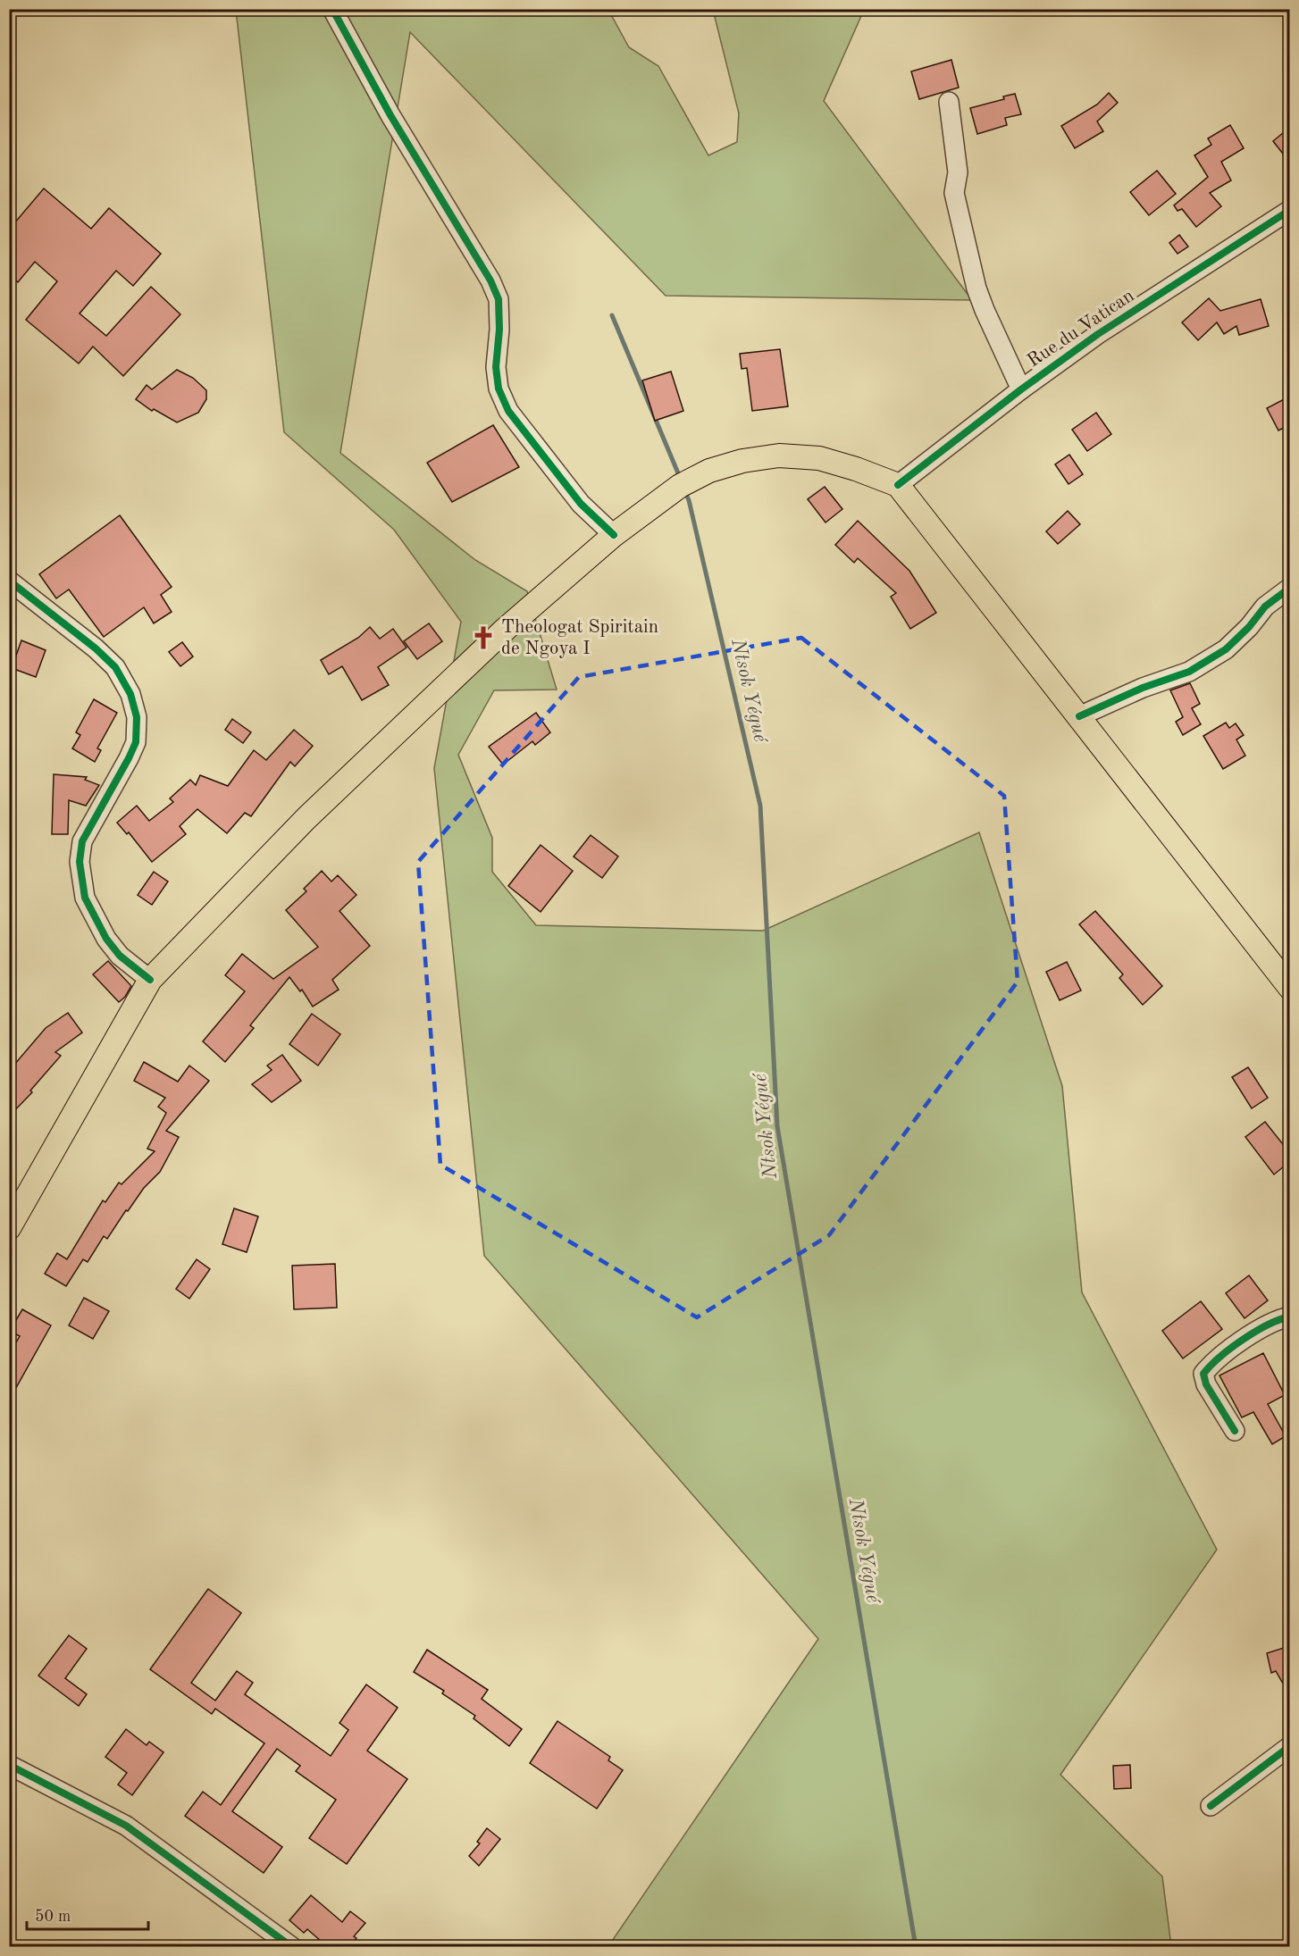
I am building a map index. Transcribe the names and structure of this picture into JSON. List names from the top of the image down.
{
  "streets": {
    "street": ["Rue du Vatican"]
  },
  "water": ["Ntsok Yégué"],
  "places": {
    "church": ["Theologat Spiritain de Ngoya I"]
  },
  "scale_bar": "50 m"
}
